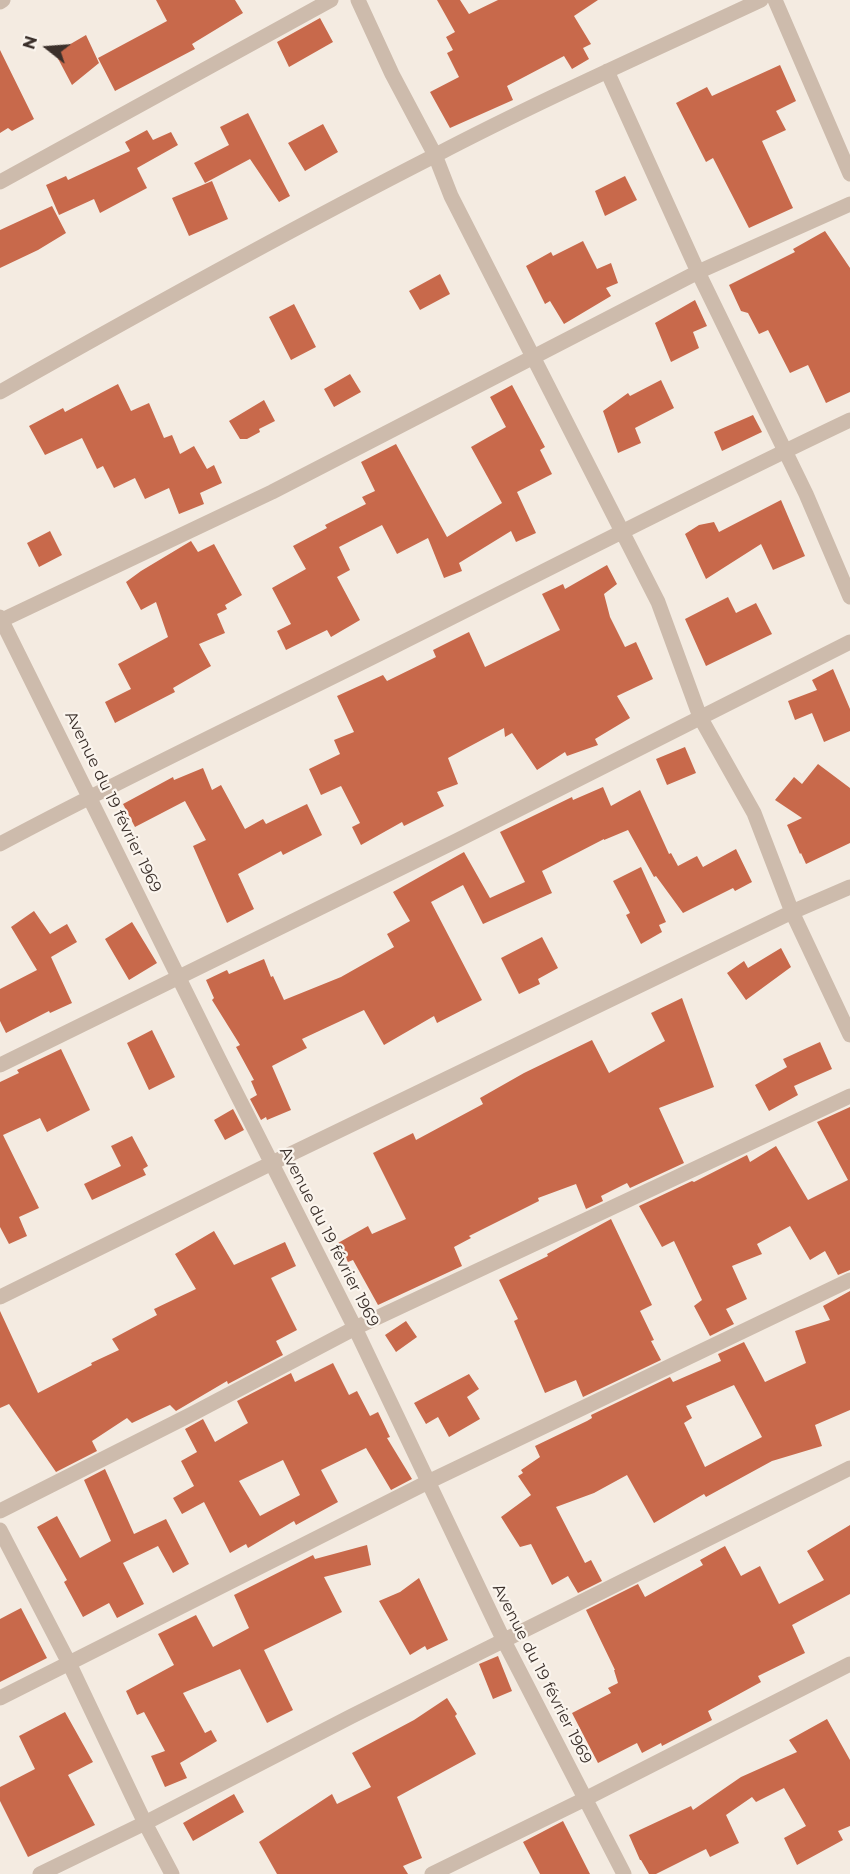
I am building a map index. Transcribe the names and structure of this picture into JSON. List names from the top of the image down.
{
  "streets": {
    "street": ["Avenue du 19 février 1969"]
  },
  "north": "left"
}
